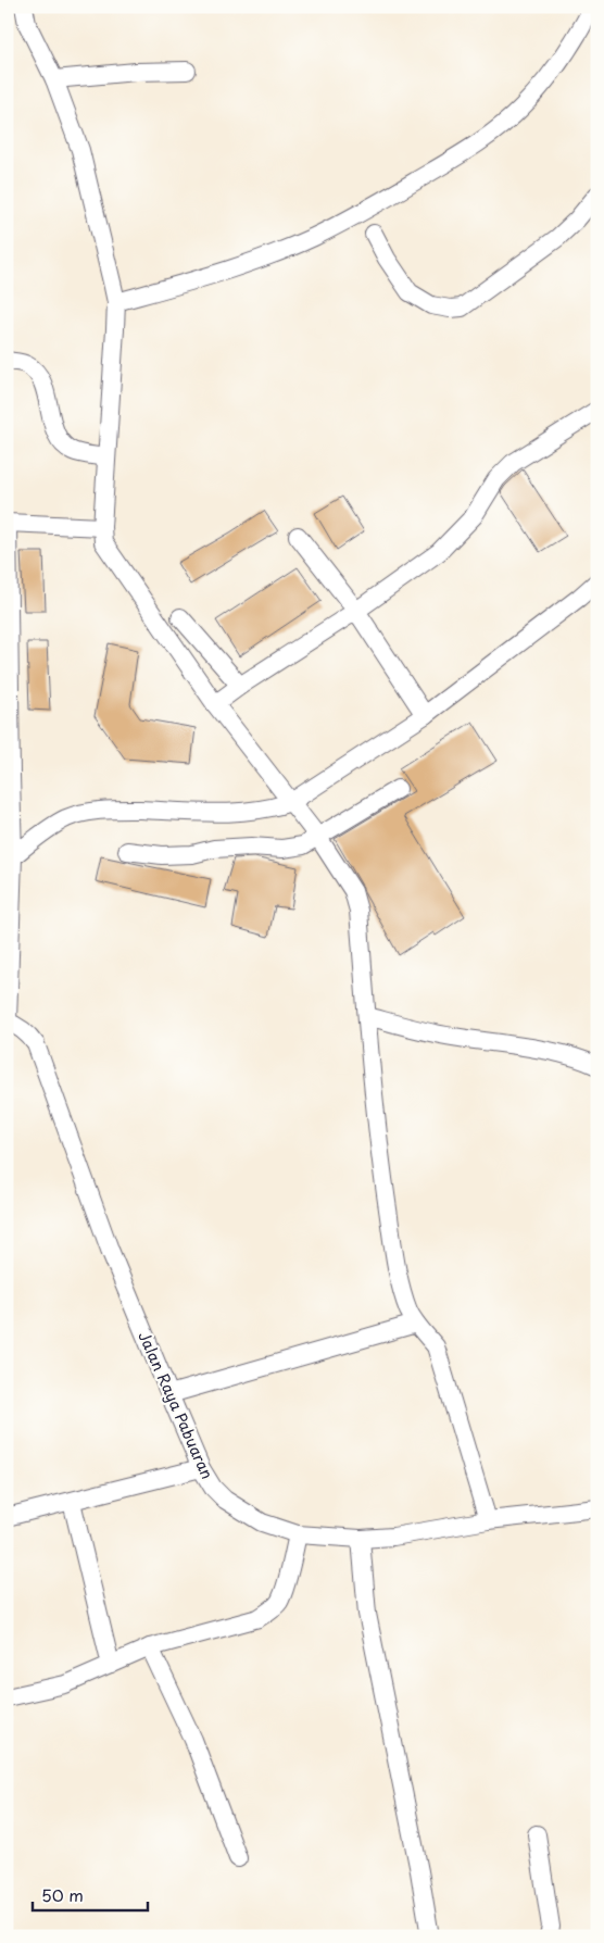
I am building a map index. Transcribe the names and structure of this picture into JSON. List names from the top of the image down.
{
  "streets": {
    "street": ["Jalan Raya Pabuaran"]
  },
  "scale_bar": "50 m"
}
